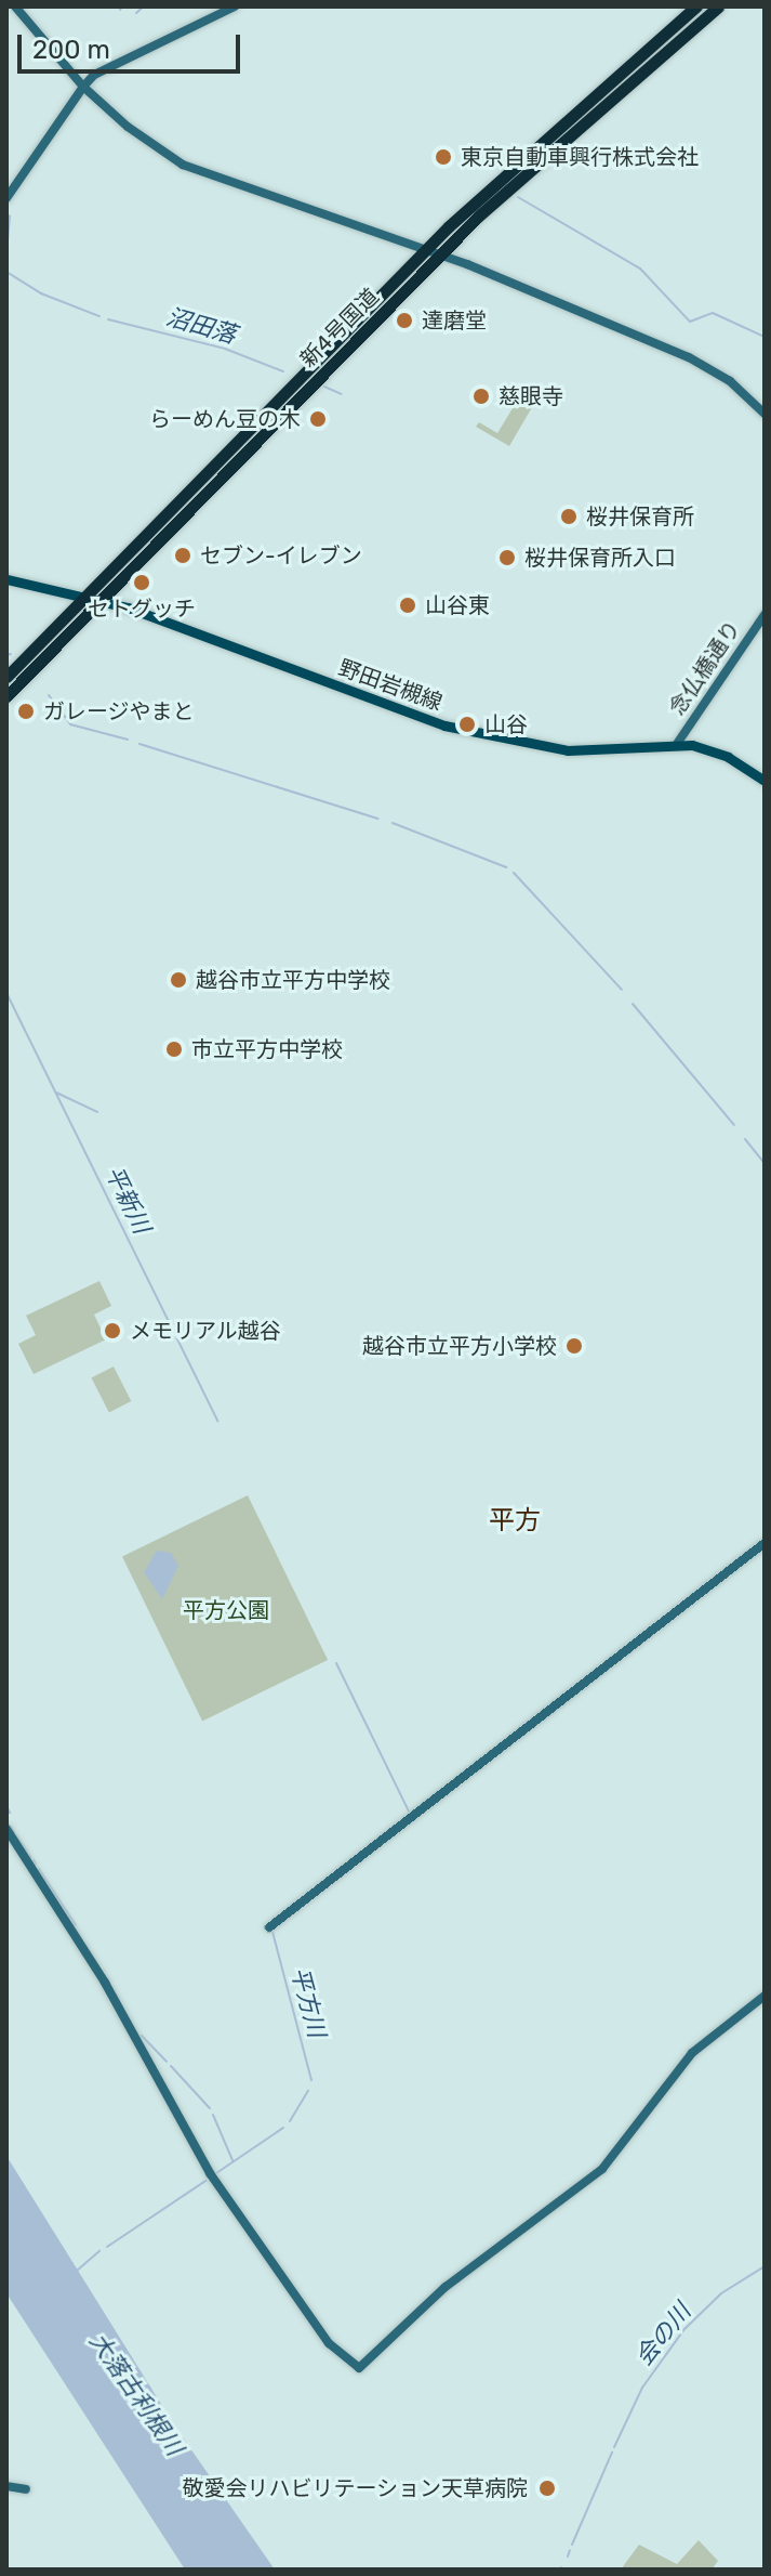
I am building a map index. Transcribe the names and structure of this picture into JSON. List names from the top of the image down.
{
  "streets": {
    "highway": ["新4号国道"],
    "main road": ["野田岩槻線"],
    "street": ["念仏橋通り"]
  },
  "crossings": [
    ["新4号国道", "野田岩槻線"],
    ["念仏橋通り", "野田岩槻線"]
  ],
  "districts": ["平方"],
  "water": [
    "沼田落",
    "平新川",
    "平方川",
    "会の川",
    "大落古利根川"
  ],
  "parks": ["平方公園"],
  "places": [
    "東京自動車興行株式会社",
    "達磨堂",
    "慈眼寺",
    "らーめん豆の木",
    "桜井保育所",
    "セブン-イレブン",
    "桜井保育所入口",
    "セトグッチ",
    "山谷東",
    "ガレージやまと",
    "山谷",
    "越谷市立平方中学校",
    "市立平方中学校",
    "メモリアル越谷",
    "越谷市立平方小学校",
    "敬愛会リハビリテーション天草病院"
  ],
  "scale_bar": "200 m"
}
